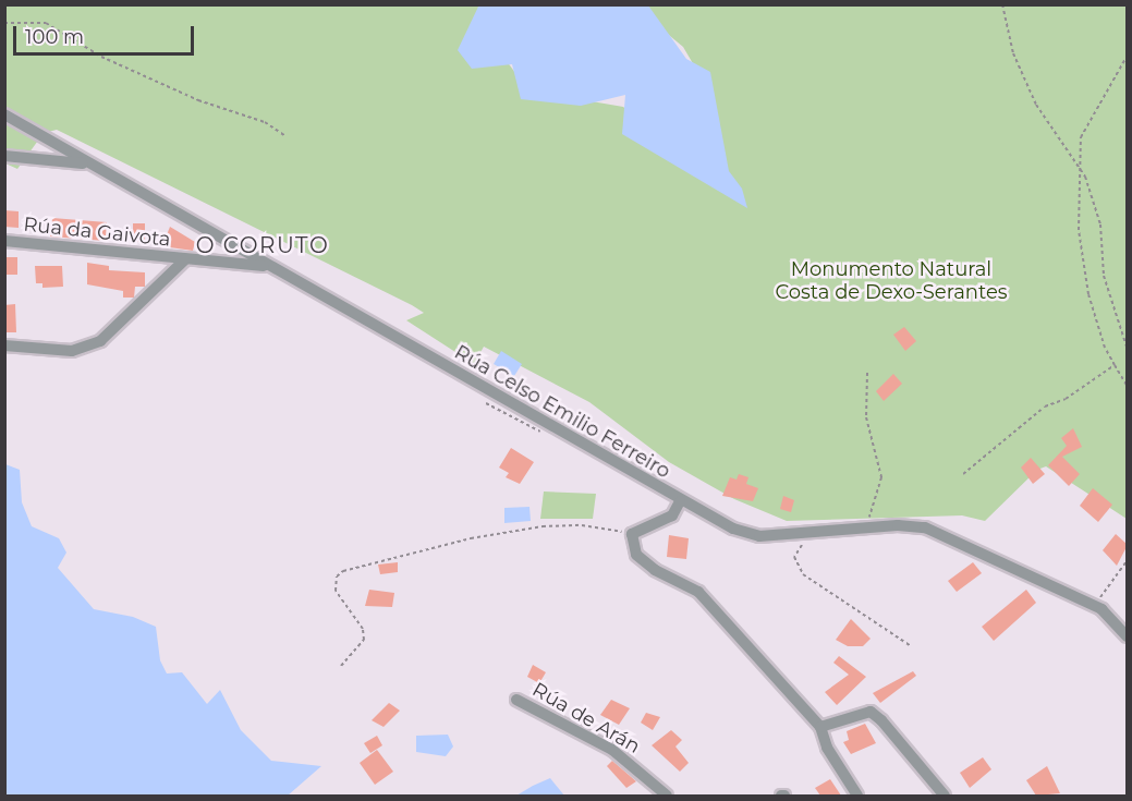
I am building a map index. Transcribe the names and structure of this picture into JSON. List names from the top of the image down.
{
  "streets": {
    "street": ["Rúa da Gaivota", "Rúa Celso Emilio Ferreiro", "Rúa de Arán"]
  },
  "crossings": [
    ["Rúa da Gaivota", "Rúa Celso Emilio Ferreiro"]
  ],
  "districts": ["O CORUTO"],
  "parks": ["Monumento Natural Costa de Dexo-Serantes"],
  "scale_bar": "100 m"
}
